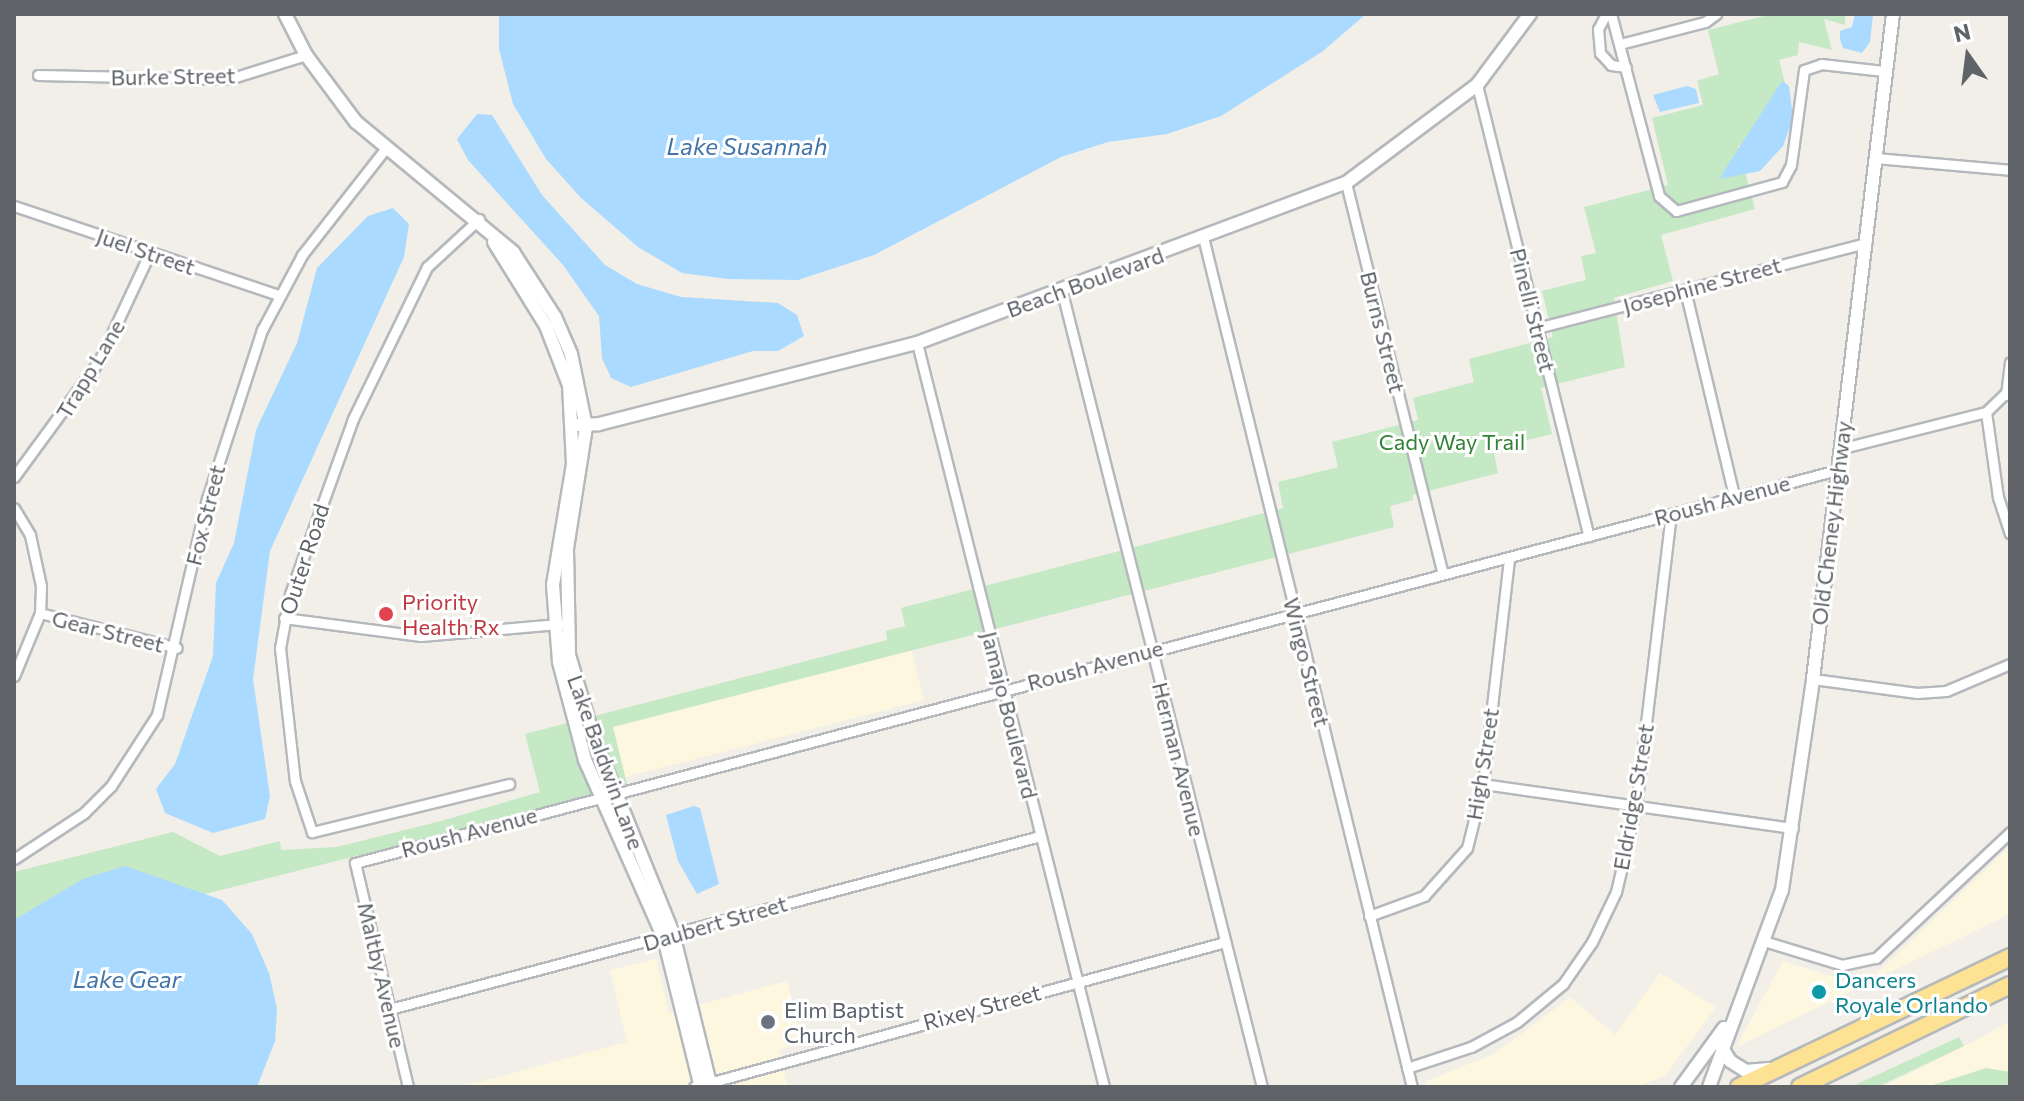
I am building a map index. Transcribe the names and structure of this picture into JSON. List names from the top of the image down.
{
  "streets": {
    "street": [
      "Burke Street",
      "Juel Street",
      "Beach Boulevard",
      "Josephine Street",
      "Pinelli Street",
      "Burns Street",
      "Trapp Lane",
      "Roush Avenue",
      "Fox Street",
      "Old Cheney Highway",
      "Outer Road",
      "Gear Street",
      "Wingo Street",
      "Jamajo Boulevard",
      "Herman Avenue",
      "Lake Baldwin Lane",
      "High Street",
      "Eldridge Street",
      "Daubert Street",
      "Maltby Avenue",
      "Rixey Street"
    ]
  },
  "crossings": [
    ["Burke Street", "Lake Baldwin Lane"],
    ["Juel Street", "Trapp Lane"],
    ["Juel Street", "Fox Street"],
    ["Beach Boulevard", "Pinelli Street"],
    ["Beach Boulevard", "Burns Street"],
    ["Beach Boulevard", "Wingo Street"],
    ["Beach Boulevard", "Jamajo Boulevard"],
    ["Beach Boulevard", "Herman Avenue"],
    ["Beach Boulevard", "Lake Baldwin Lane"],
    ["Josephine Street", "Pinelli Street"],
    ["Josephine Street", "Old Cheney Highway"],
    ["Pinelli Street", "Roush Avenue"],
    ["Burns Street", "Roush Avenue"],
    ["Roush Avenue", "Old Cheney Highway"],
    ["Roush Avenue", "Wingo Street"],
    ["Roush Avenue", "Jamajo Boulevard"],
    ["Roush Avenue", "Herman Avenue"],
    ["Roush Avenue", "Lake Baldwin Lane"],
    ["Roush Avenue", "High Street"],
    ["Roush Avenue", "Eldridge Street"],
    ["Roush Avenue", "Maltby Avenue"],
    ["Fox Street", "Gear Street"],
    ["Fox Street", "Lake Baldwin Lane"],
    ["Outer Road", "Lake Baldwin Lane"],
    ["Wingo Street", "High Street"],
    ["Wingo Street", "Eldridge Street"],
    ["Jamajo Boulevard", "Daubert Street"],
    ["Jamajo Boulevard", "Rixey Street"],
    ["Herman Avenue", "Rixey Street"],
    ["Lake Baldwin Lane", "Daubert Street"],
    ["Lake Baldwin Lane", "Rixey Street"],
    ["Daubert Street", "Maltby Avenue"]
  ],
  "water": ["Lake Susannah", "Lake Gear"],
  "parks": ["Cady Way Trail"],
  "places": ["Priority Health Rx", "Dancers Royale Orlando", "Elim Baptist Church"],
  "north": "top"
}
